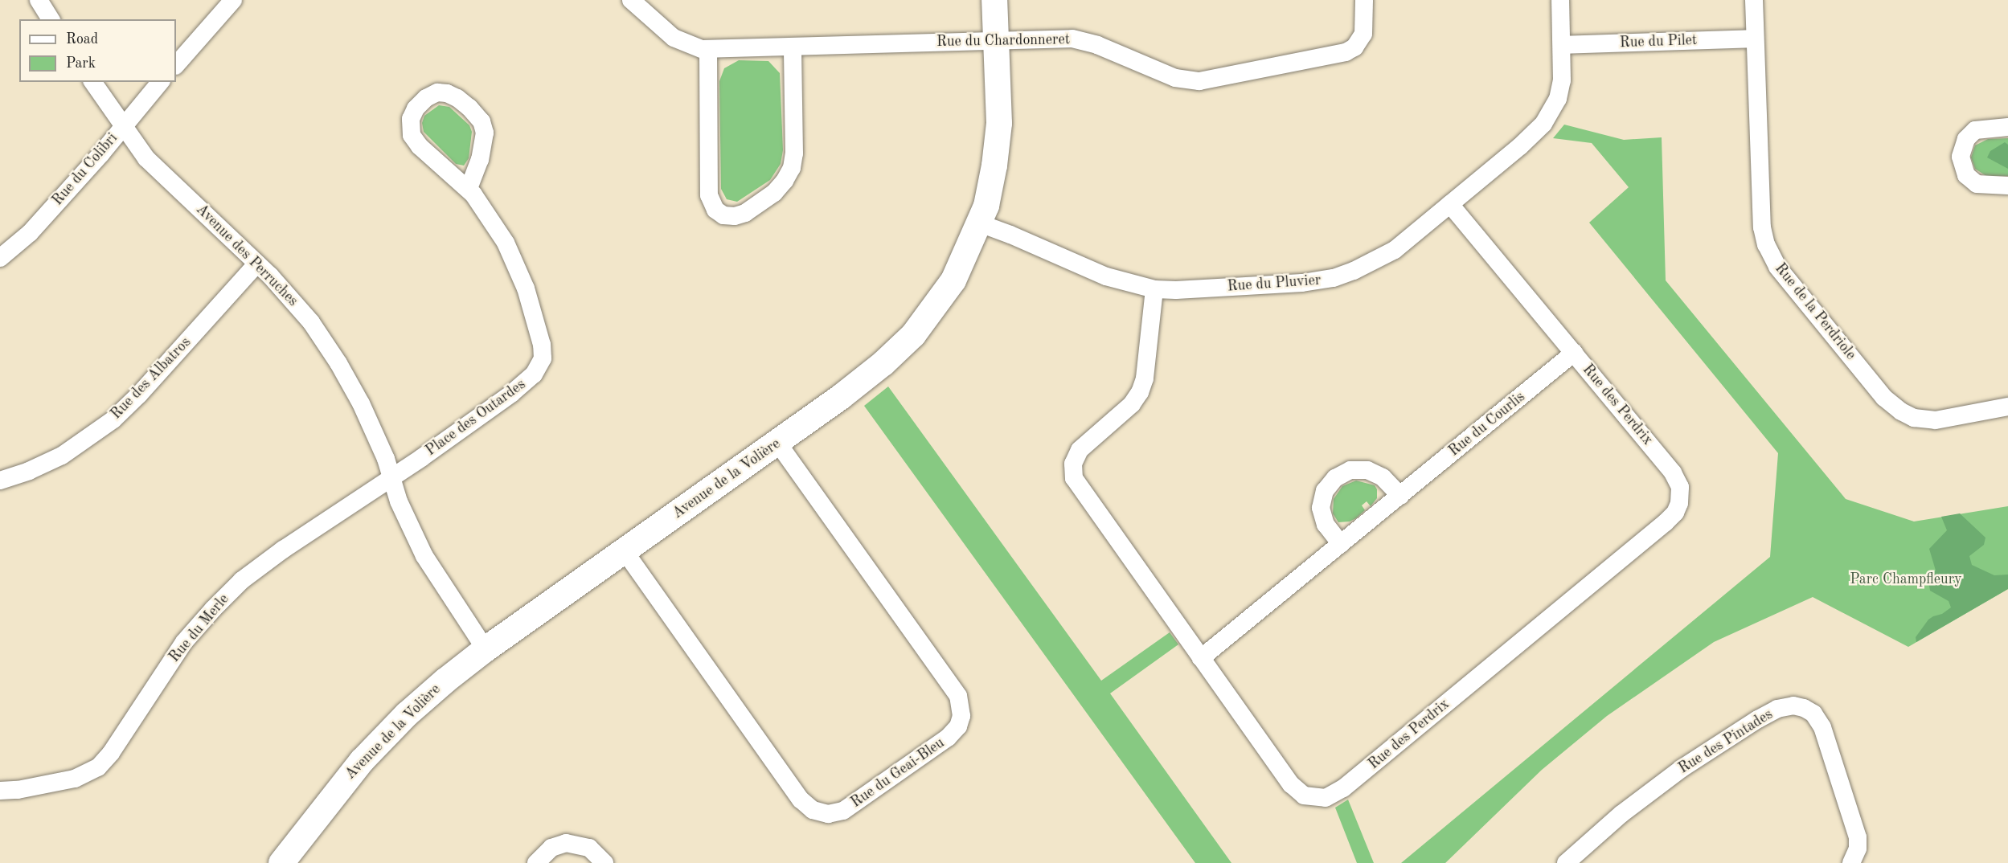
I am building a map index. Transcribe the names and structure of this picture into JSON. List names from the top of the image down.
{
  "streets": {
    "street": [
      "Rue du Chardonneret",
      "Rue du Pilet",
      "Rue du Colibri",
      "Avenue des Perruches",
      "Rue du Pluvier",
      "Rue de la Perdriole",
      "Rue des Albatros",
      "Rue des Perdrix",
      "Place des Outardes",
      "Rue du Courlis",
      "Avenue de la Volière",
      "Rue du Merle",
      "Rue des Pintades",
      "Rue du Geai-Bleu"
    ]
  },
  "crossings": [
    ["Rue du Chardonneret", "Avenue de la Volière"],
    ["Rue du Pilet", "Rue du Pluvier"],
    ["Rue du Pilet", "Rue de la Perdriole"],
    ["Rue du Colibri", "Avenue des Perruches"],
    ["Avenue des Perruches", "Rue des Albatros"],
    ["Avenue des Perruches", "Place des Outardes"],
    ["Avenue des Perruches", "Avenue de la Volière"],
    ["Avenue des Perruches", "Rue du Merle"],
    ["Rue du Pluvier", "Rue des Perdrix"],
    ["Rue du Pluvier", "Avenue de la Volière"],
    ["Rue des Perdrix", "Rue du Courlis"],
    ["Place des Outardes", "Rue du Merle"],
    ["Avenue de la Volière", "Rue du Geai-Bleu"]
  ],
  "parks": ["Parc Champfleury"],
  "legend": ["Road", "Park"]
}
